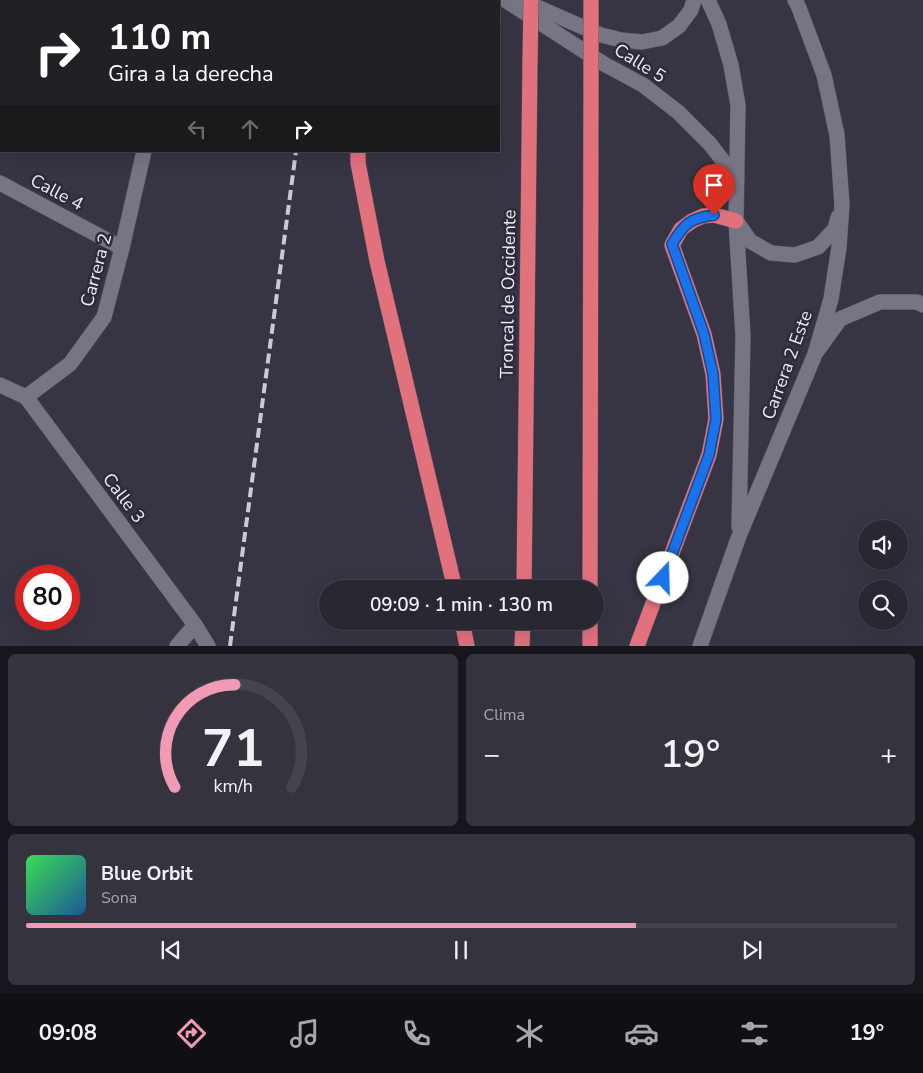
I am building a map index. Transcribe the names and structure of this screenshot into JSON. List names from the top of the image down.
{
  "streets": {
    "highway": ["Troncal de Occidente"],
    "street": [
      "Calle 5",
      "Calle 4",
      "Carrera 2",
      "Carrera 2 Este",
      "Calle 3"
    ]
  },
  "crossings": [
    ["Calle 4", "Carrera 2"],
    ["Carrera 2", "Calle 3"]
  ],
  "page": {
    "turn": ["110 m", "Gira a la derecha"],
    "limit": "80",
    "trip": "09:09 · 1 min · 130 m",
    "tile": "Clima",
    "heat": ["−", "19°", "+"],
    "song": ["Blue Orbit", "Sona"],
    "tabs": ["09:08", "19°"],
    "gauge": ["71", "km/h"]
  }
}
